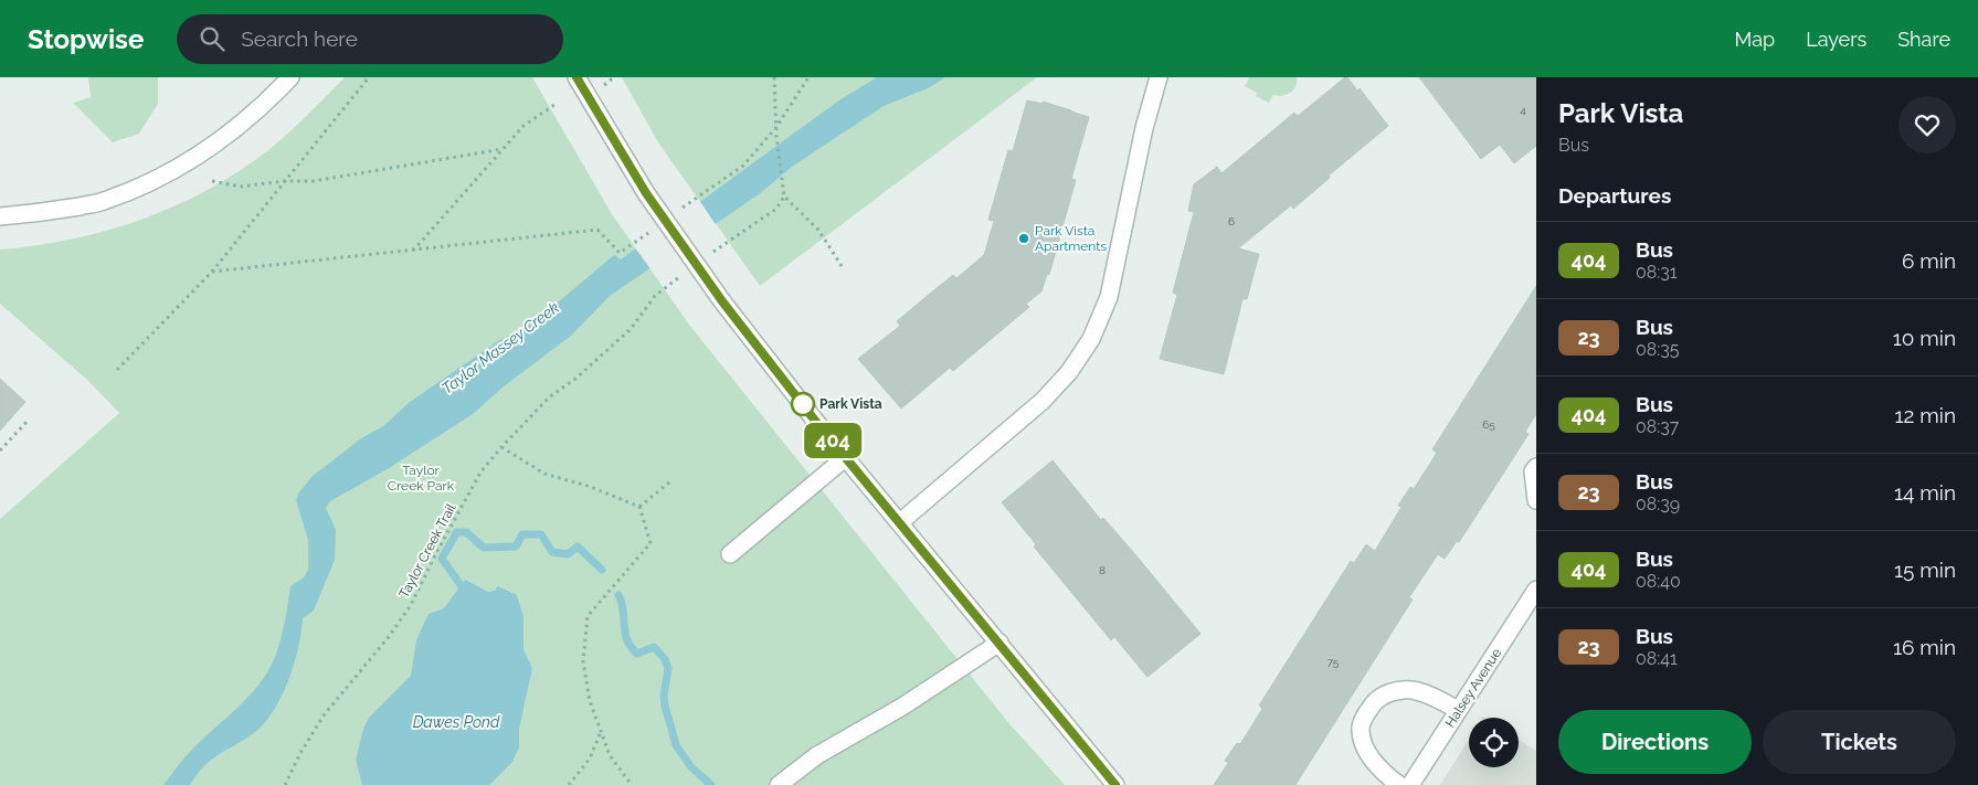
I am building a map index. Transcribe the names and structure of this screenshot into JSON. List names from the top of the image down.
{
  "streets": {
    "street": ["Halsey Avenue"],
    "path": ["Taylor Creek Trail"]
  },
  "water": ["Taylor Massey Creek", "Dawes Pond"],
  "parks": ["Taylor Creek Park"],
  "places": ["Park Vista Apartments", "Park Vista"],
  "lines": ["bus line 404"],
  "house_numbers": [
    "4",
    "6",
    "65",
    "8",
    "75"
  ],
  "page": {
    "header": "Stopwise",
    "search": "Search here",
    "nav": ["Map", "Layers", "Share"],
    "on_map": "404",
    "heading": [
      ["Park Vista", "Bus"],
      "Departures"
    ],
    "list": [
      {
        "mark": "404",
        "name": "Bus",
        "note": "08:31",
        "value": "6 min"
      },
      {
        "mark": "23",
        "name": "Bus",
        "note": "08:35",
        "value": "10 min"
      },
      {
        "mark": "404",
        "name": "Bus",
        "note": "08:37",
        "value": "12 min"
      },
      {
        "mark": "23",
        "name": "Bus",
        "note": "08:39",
        "value": "14 min"
      },
      {
        "mark": "404",
        "name": "Bus",
        "note": "08:40",
        "value": "15 min"
      },
      {
        "mark": "23",
        "name": "Bus",
        "note": "08:41",
        "value": "16 min"
      }
    ],
    "buttons": ["Directions", "Tickets"]
  }
}
